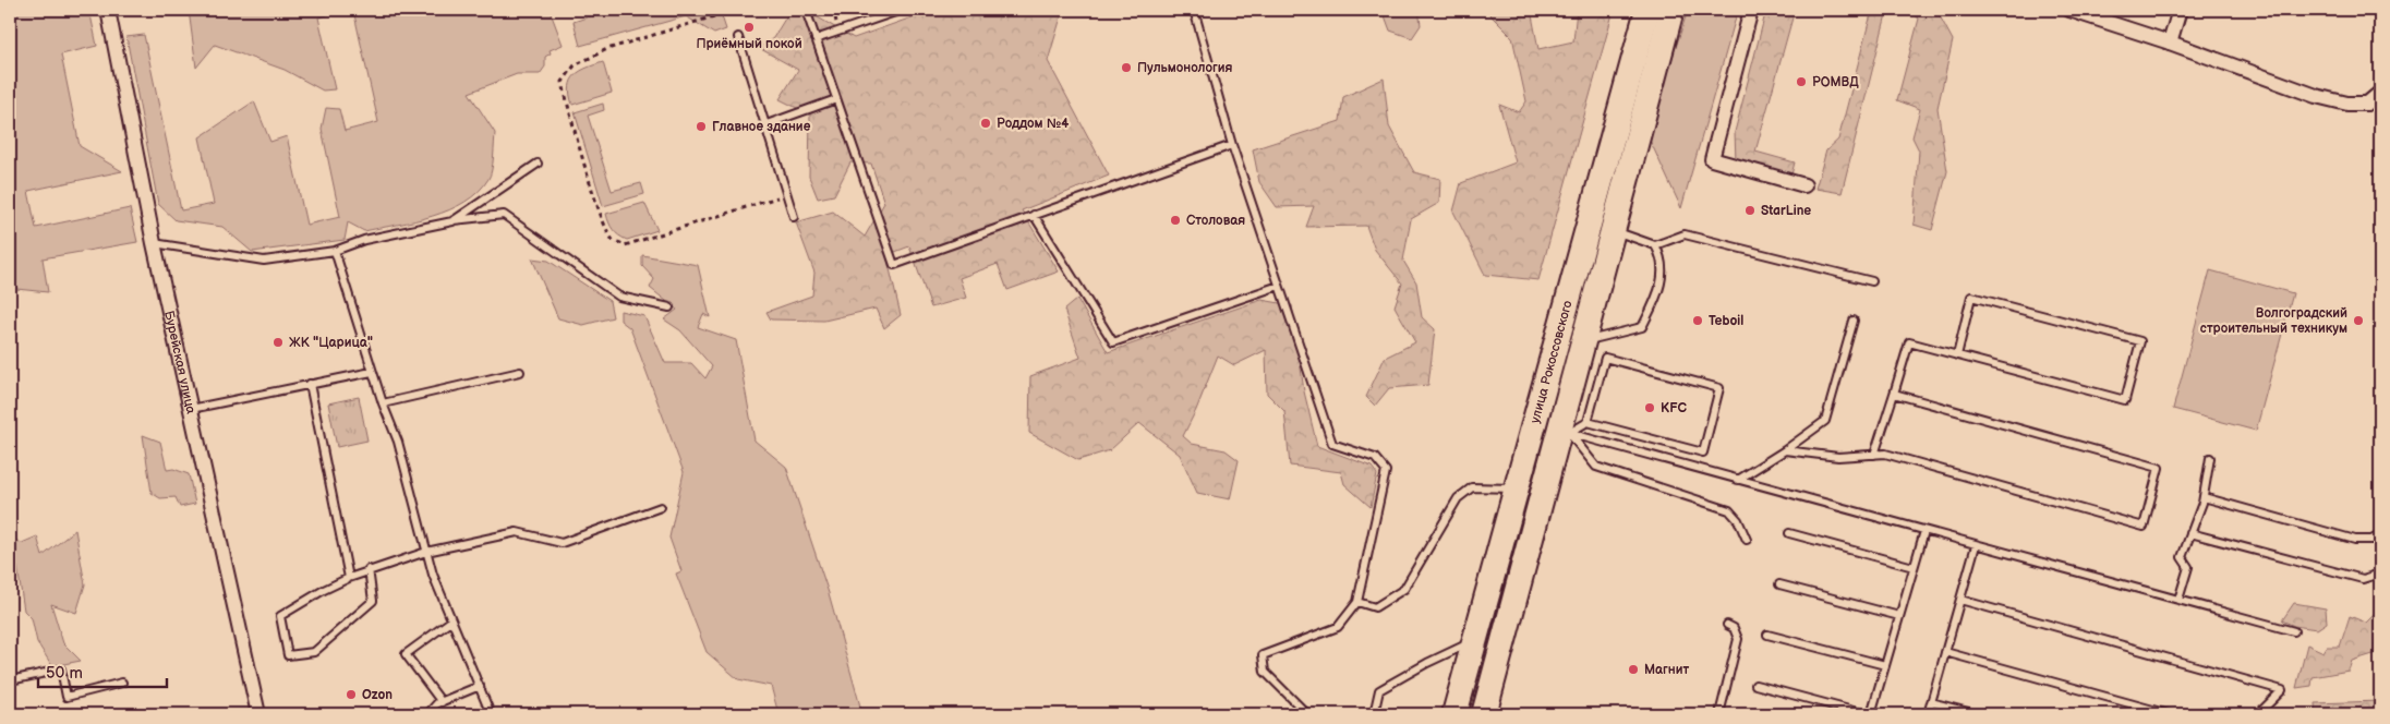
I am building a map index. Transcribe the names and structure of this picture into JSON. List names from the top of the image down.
{
  "streets": {
    "highway": ["улица Рокоссовского"],
    "street": ["Бурейская улица"]
  },
  "places": [
    "Приёмный покой",
    "Пульмонология",
    "РОМВД",
    "Роддом №4",
    "Главное здание",
    "StarLine",
    "Столовая",
    "Teboil",
    "Волгоградский строительный техникум",
    "ЖК \"Царица\"",
    "KFC",
    "Магнит",
    "Ozon"
  ],
  "scale_bar": "50 m"
}
